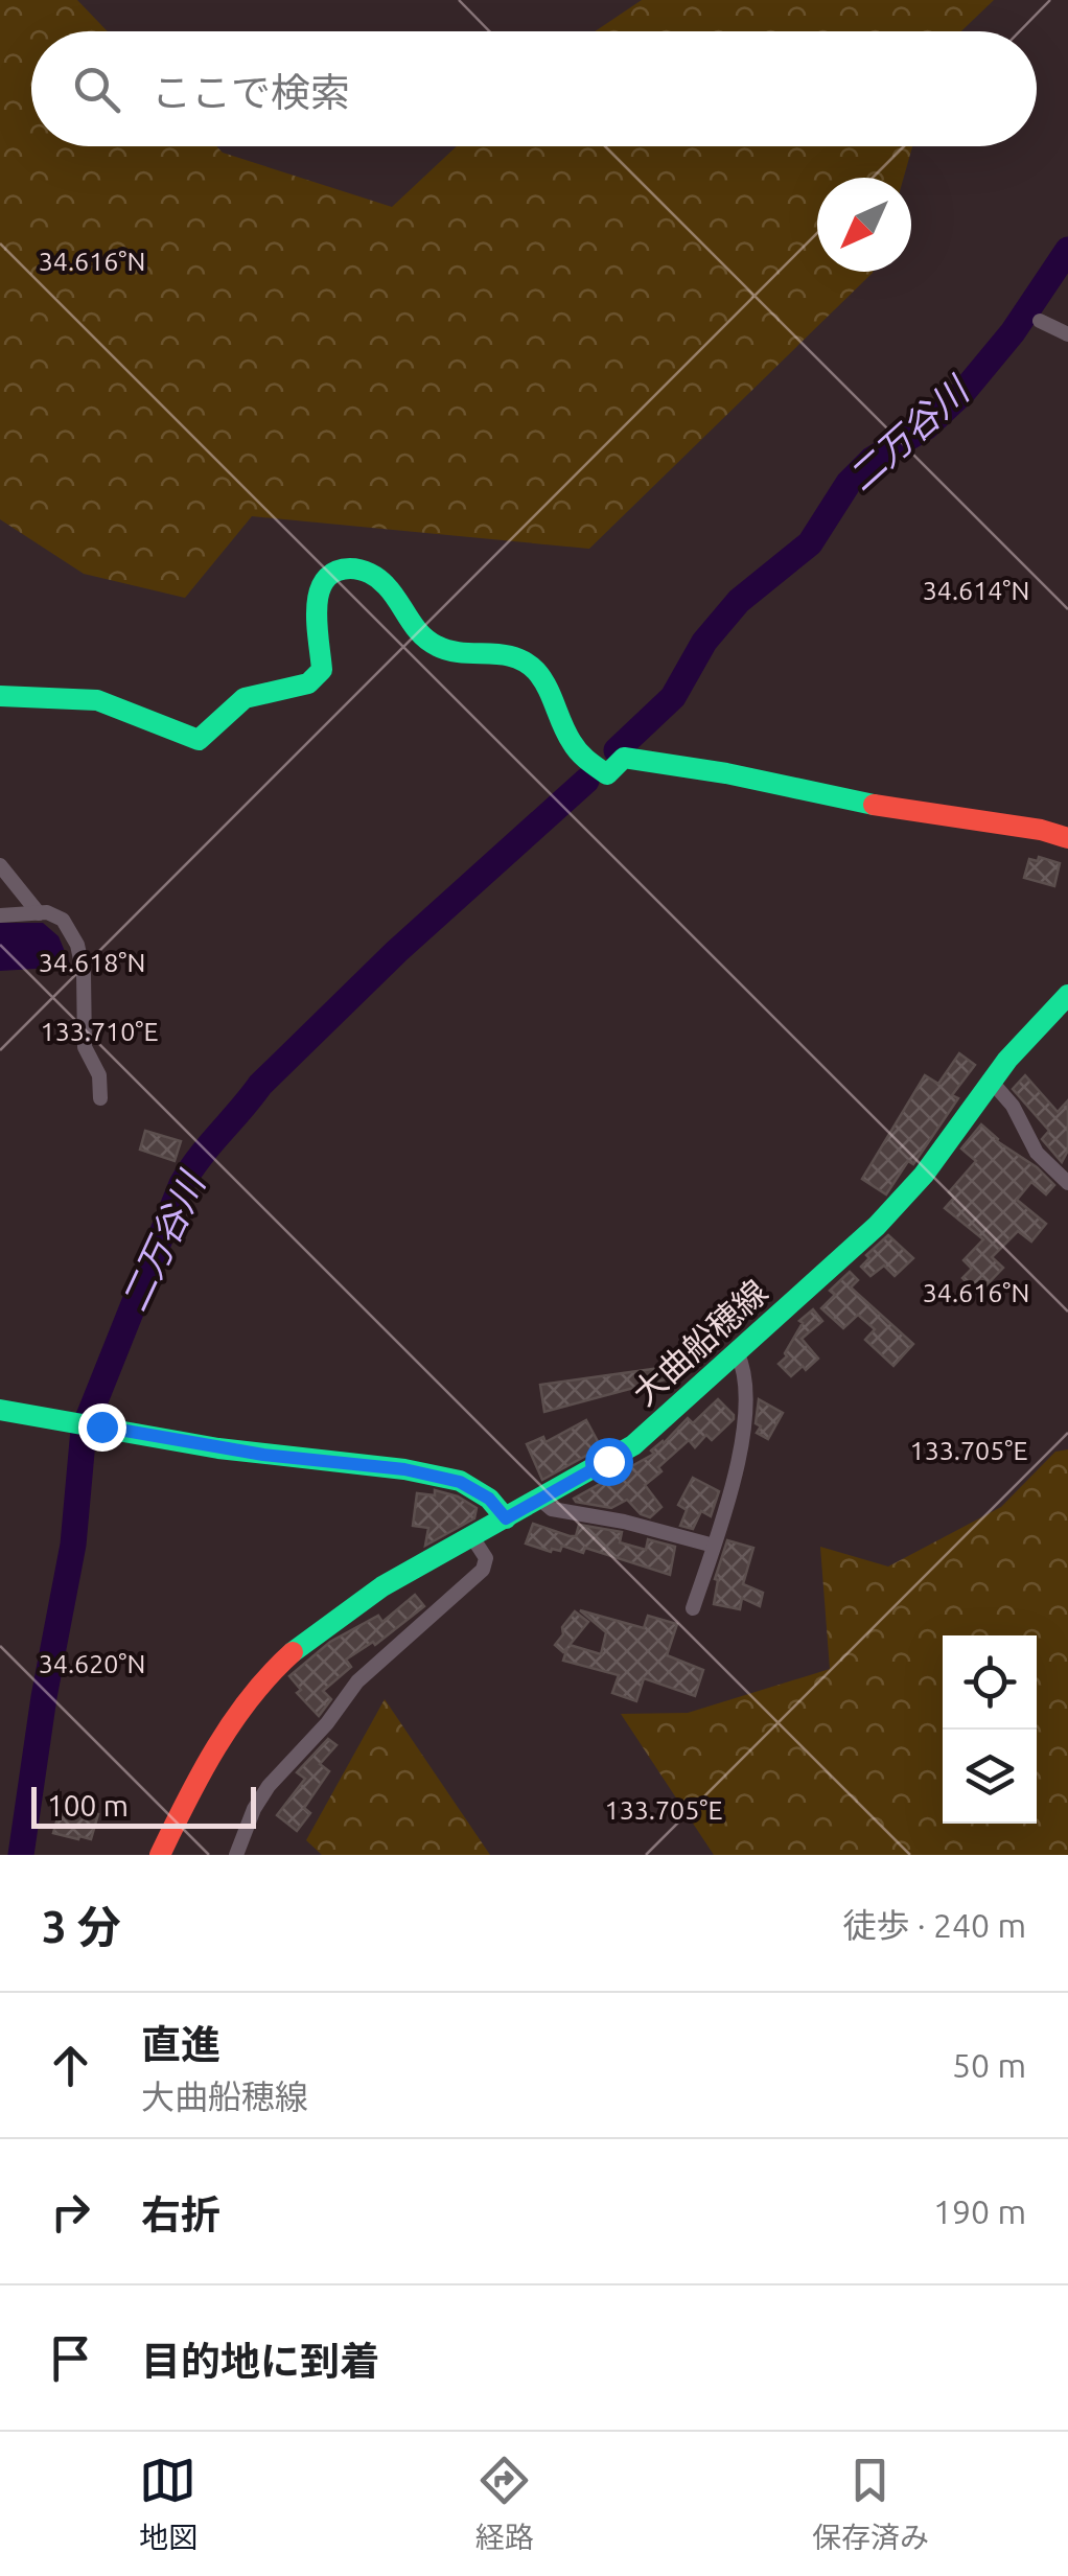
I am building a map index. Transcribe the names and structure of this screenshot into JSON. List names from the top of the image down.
{
  "streets": {
    "street": ["大曲船穂線"]
  },
  "water": ["二万谷川"],
  "scale_bar": "100 m",
  "north": "bottom left",
  "page": {
    "search": "ここで検索",
    "scale": "100 m",
    "heading": ["3 分", "徒歩 · 240 m"],
    "list": [
      ["直進", "大曲船穂線", "50 m"],
      ["右折", "190 m"],
      "目的地に到着"
    ],
    "nav": ["地図", "経路", "保存済み"]
  },
  "coordinates": [
    "34.616°N",
    "34.614°N",
    "34.618°N",
    "133.710°E",
    "133.705°E",
    "34.620°N"
  ]
}
